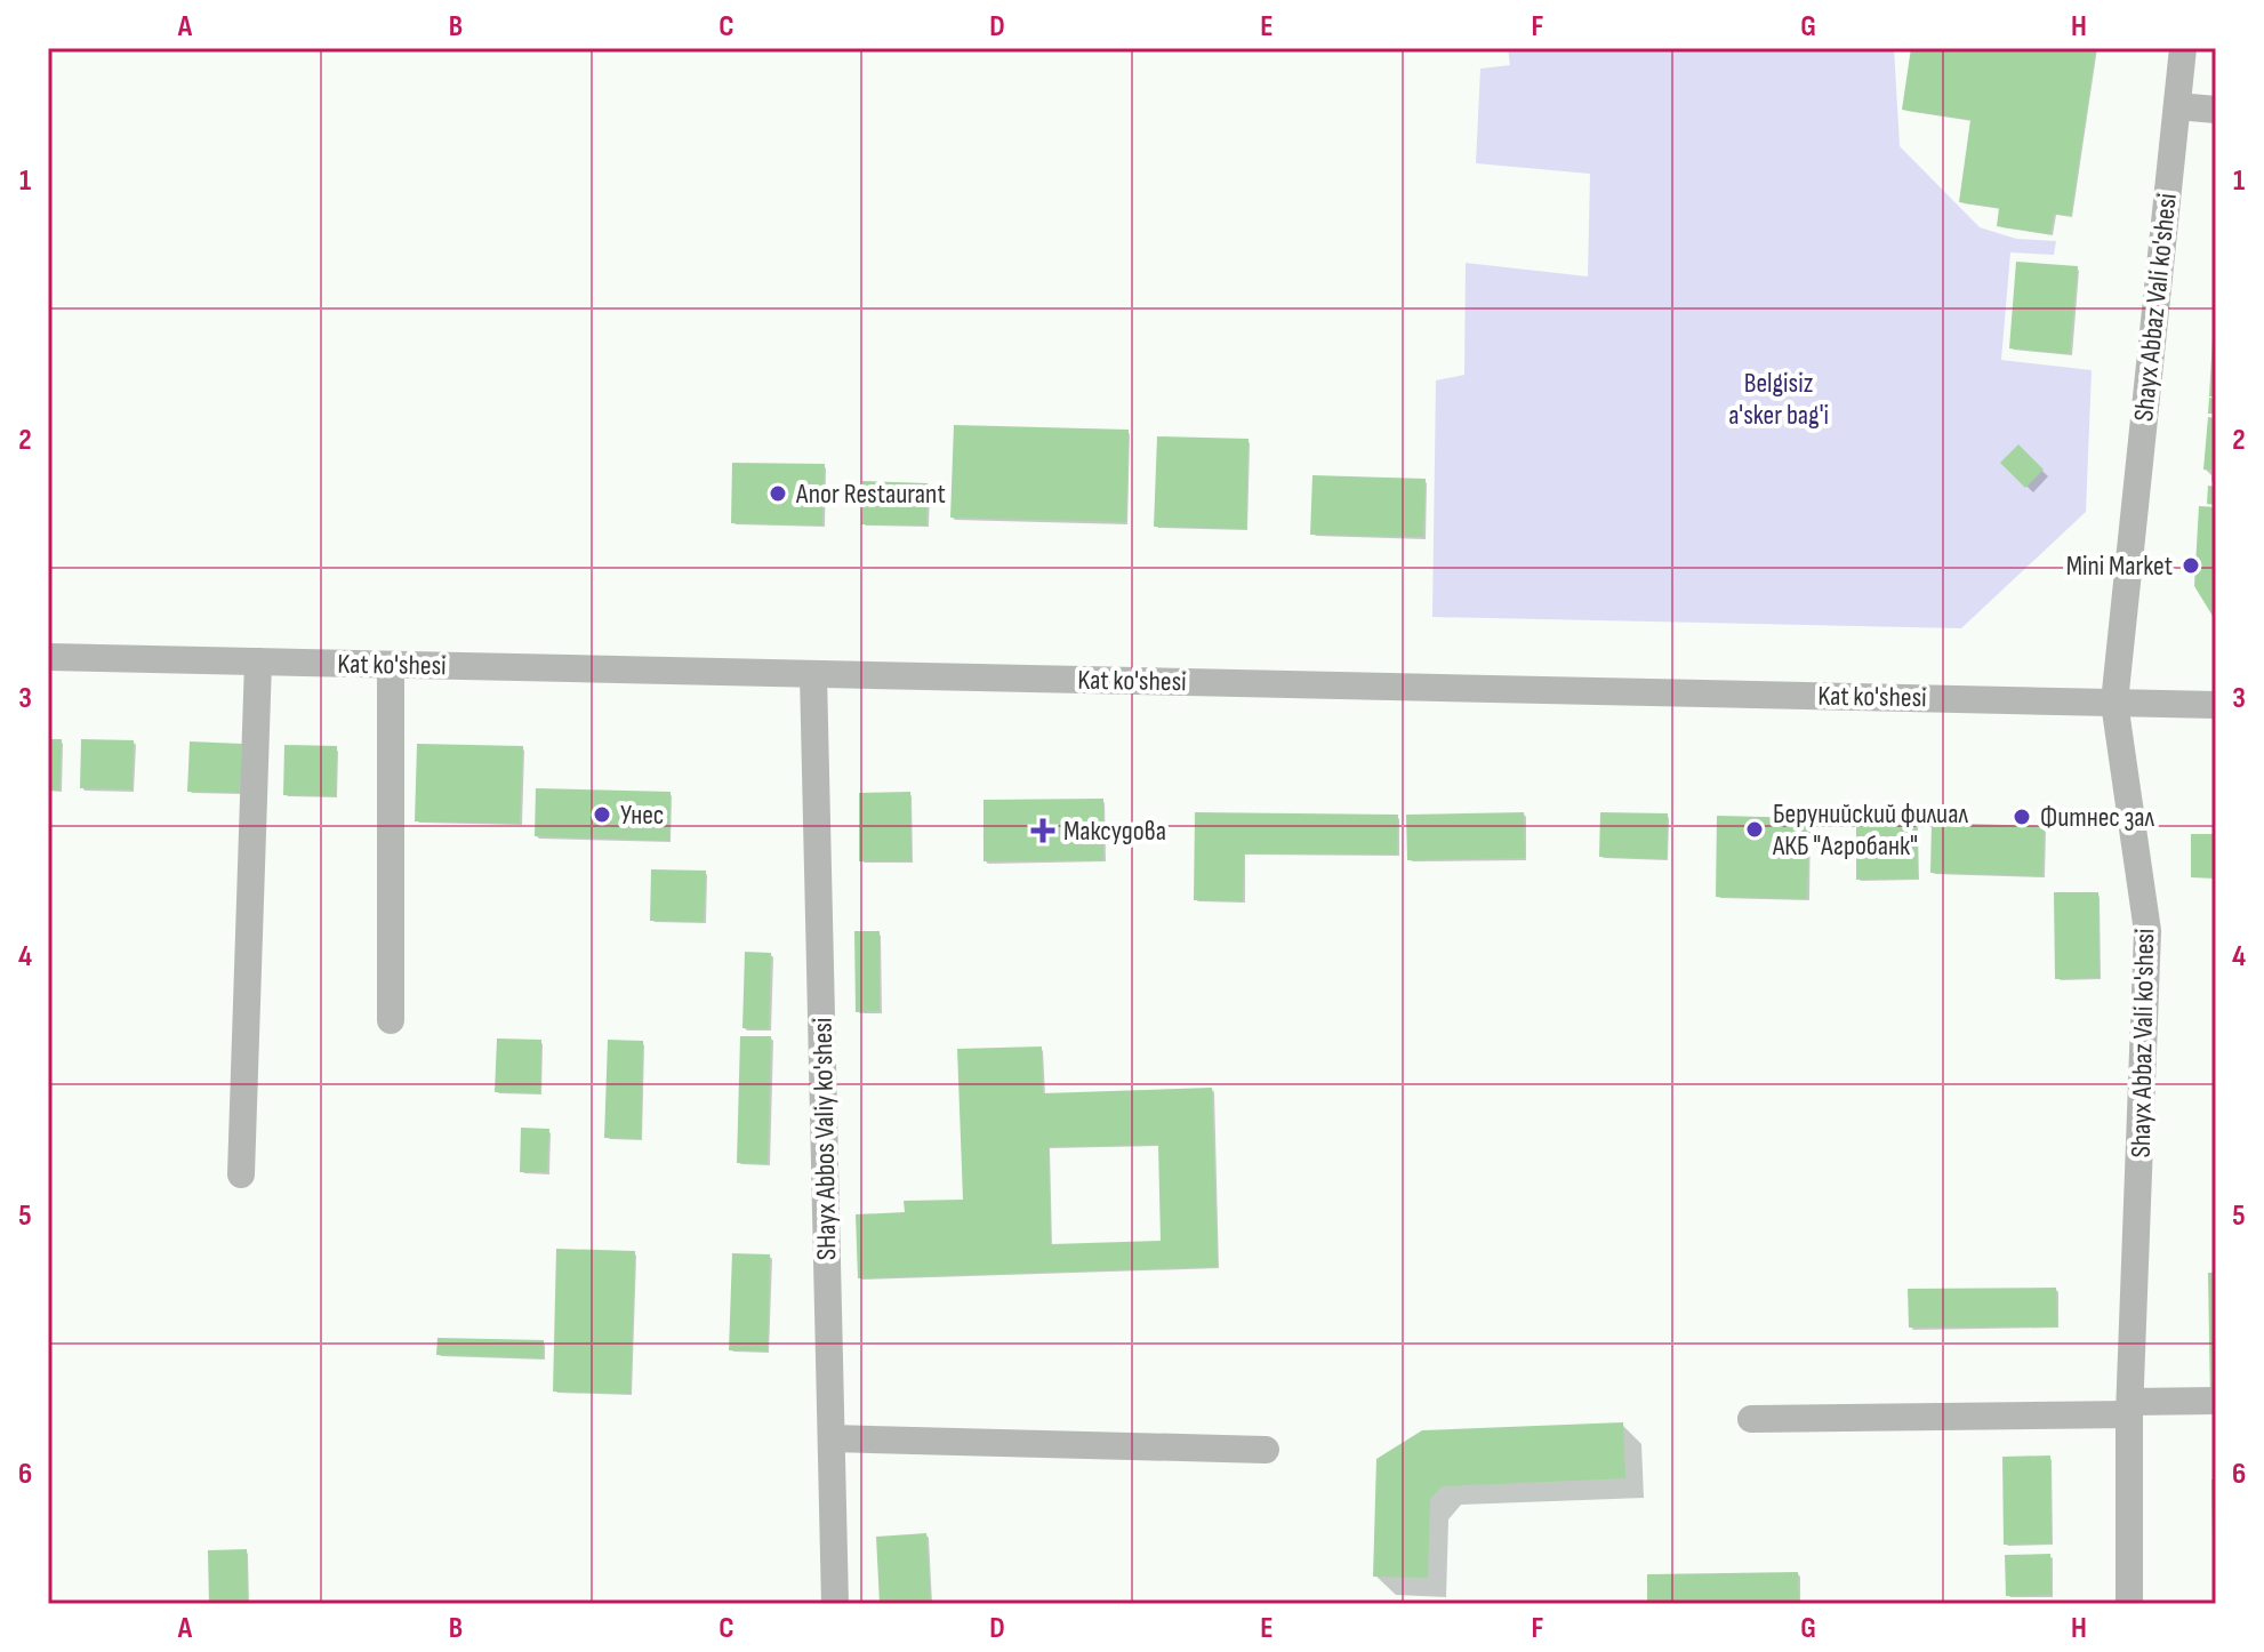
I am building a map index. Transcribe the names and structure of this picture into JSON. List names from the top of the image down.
{
  "streets": {
    "street": ["Shayx Abbaz Vali ko'shesi", "Kat ko'shesi", "SHayx Abbos Valiy ko'shesi"]
  },
  "crossings": [
    ["Shayx Abbaz Vali ko'shesi", "Kat ko'shesi"],
    ["Kat ko'shesi", "SHayx Abbos Valiy ko'shesi"]
  ],
  "parks": ["Belgisiz a'sker bag'i"],
  "places": {
    "other": [
      "Anor Restaurant",
      "Mini Market",
      "Унес",
      "Фитнес зал",
      "Берунийский филиал АКБ \"Агробанк\""
    ],
    "health": ["Максудова"]
  },
  "grid": {
    "columns": [
      "A",
      "B",
      "C",
      "D",
      "E",
      "F",
      "G",
      "H"
    ],
    "rows": [
      "1",
      "2",
      "3",
      "4",
      "5",
      "6"
    ]
  }
}
